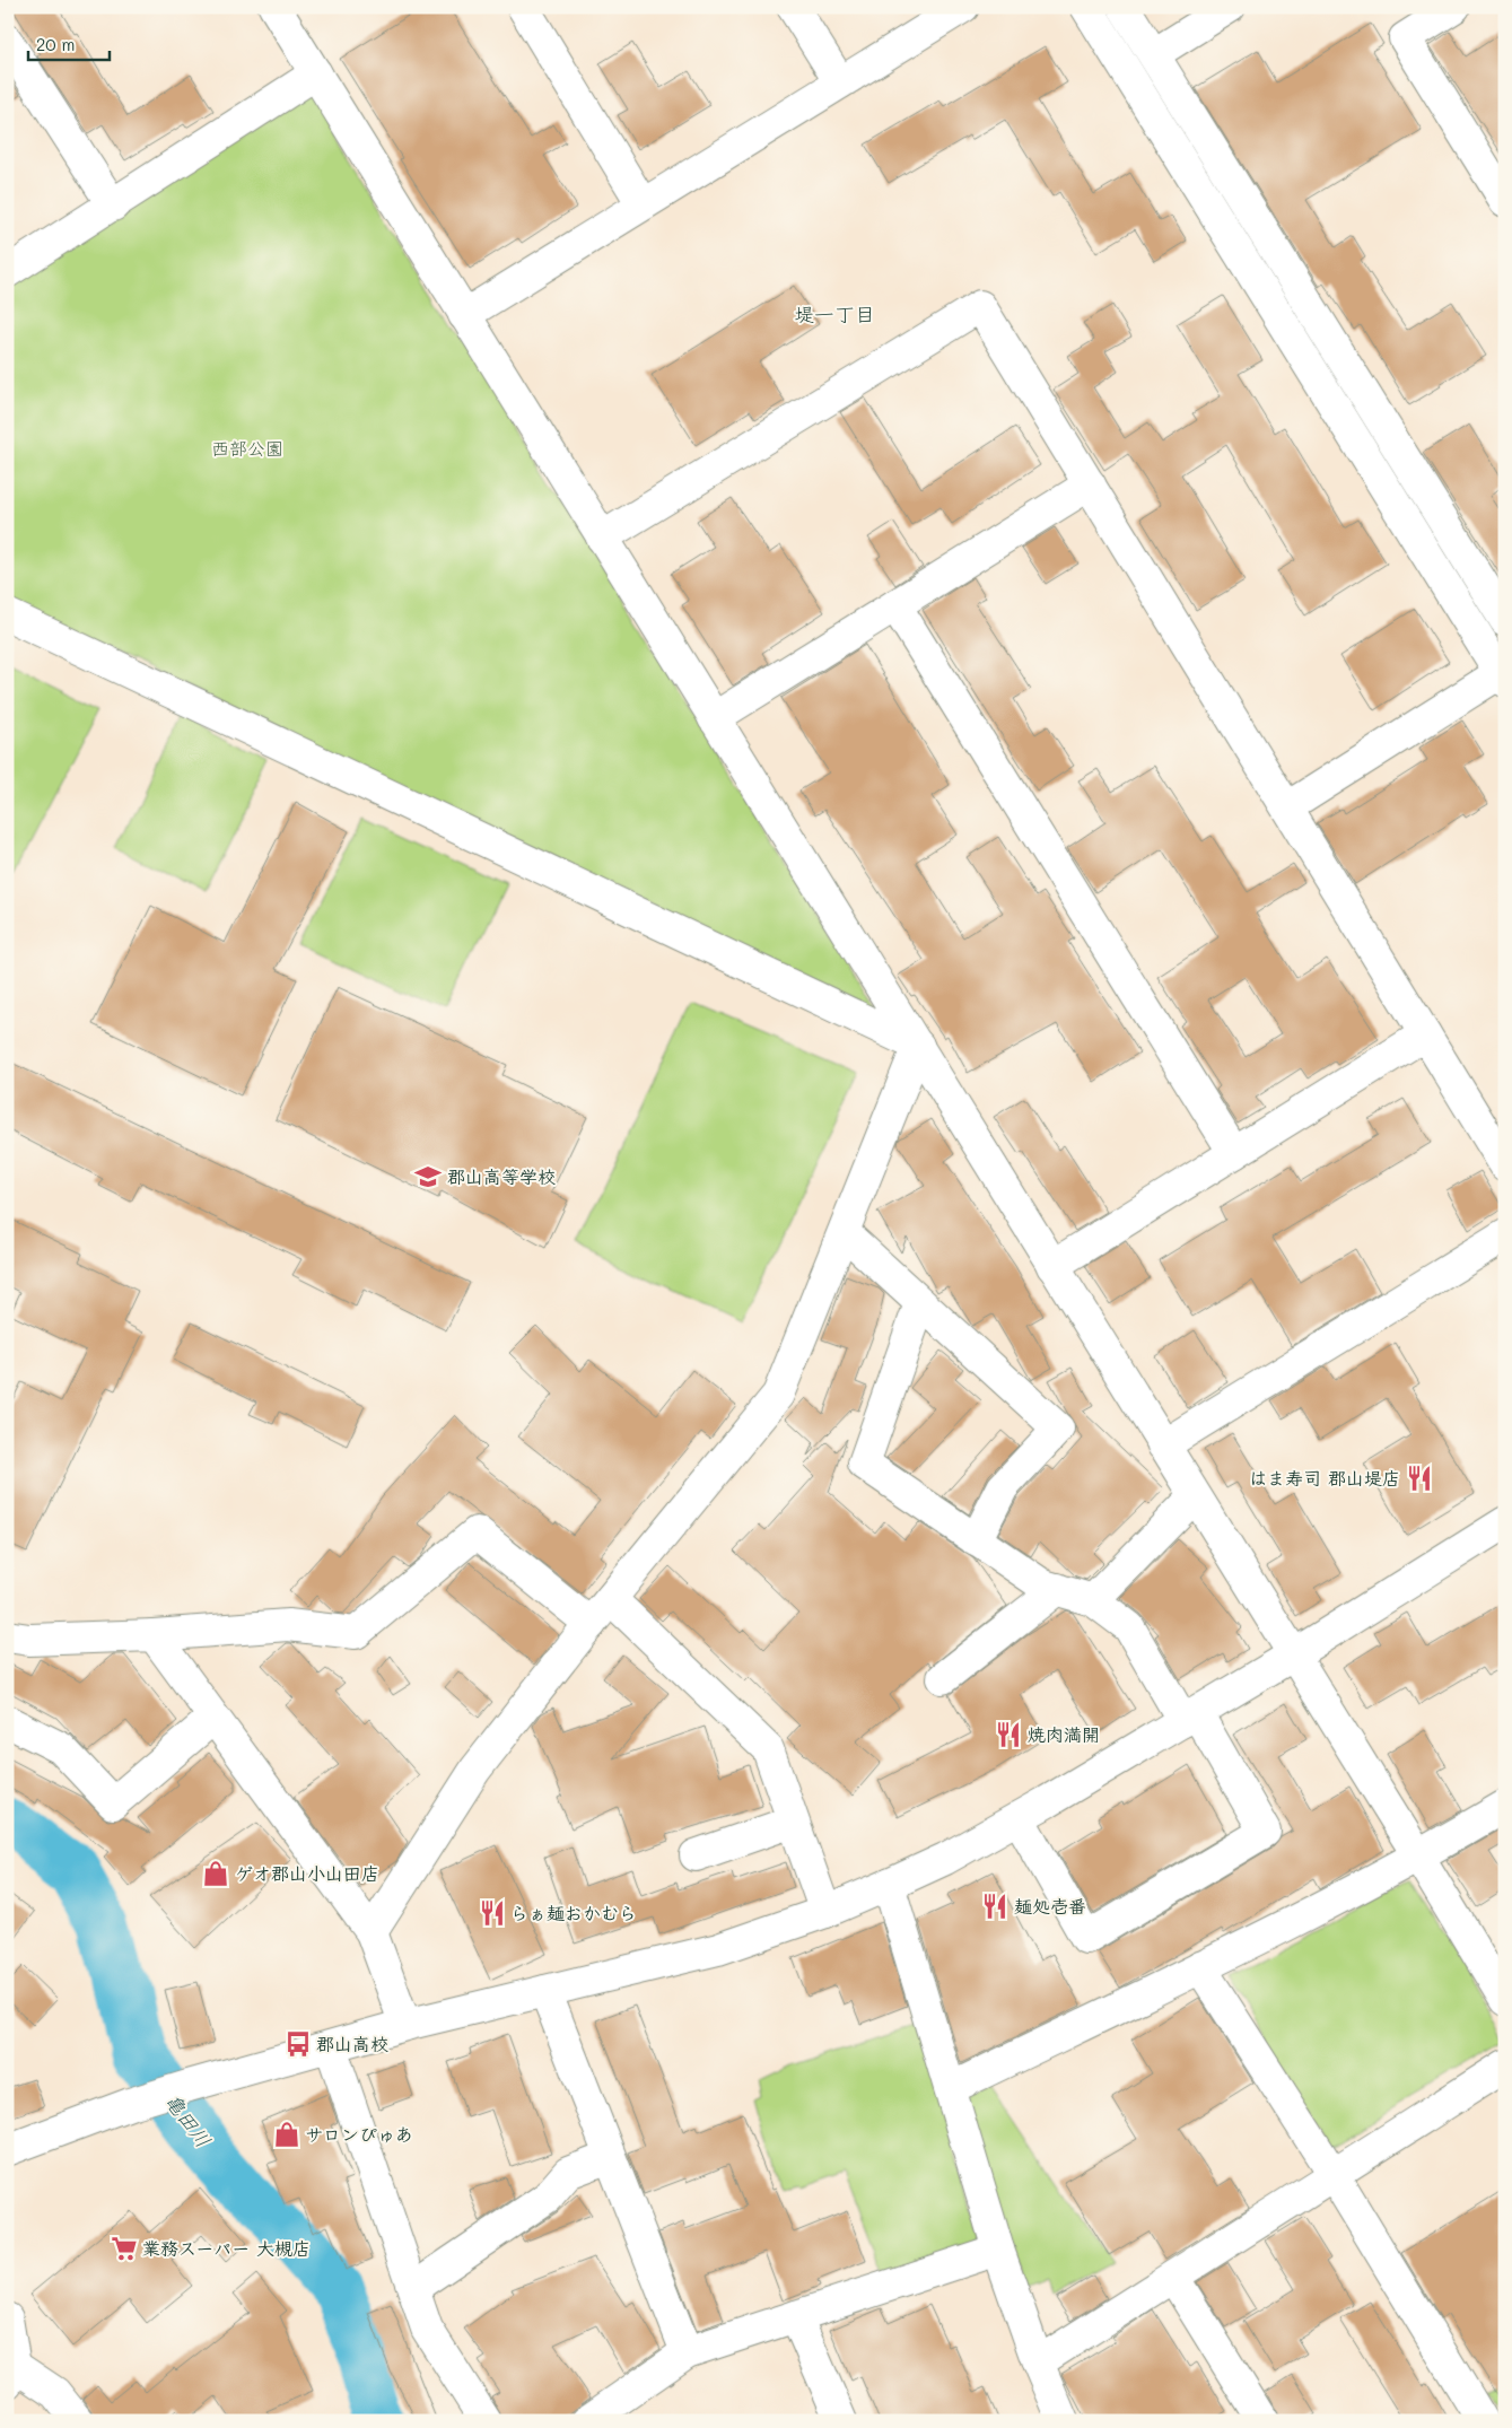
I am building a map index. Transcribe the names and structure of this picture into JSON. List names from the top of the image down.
{
  "districts": ["堤一丁目"],
  "water": ["亀田川"],
  "parks": ["西部公園"],
  "places": {
    "school or university": ["郡山高等学校"],
    "restaurant": [
      "はま寿司 郡山堤店",
      "焼肉満開",
      "麺処壱番",
      "らぁ麺おかむら"
    ],
    "shop": ["ゲオ郡山小山田店", "サロンぴゅあ"],
    "bus stop": ["郡山高校"],
    "supermarket": ["業務スーパー 大槻店"]
  },
  "scale_bar": "20 m"
}
